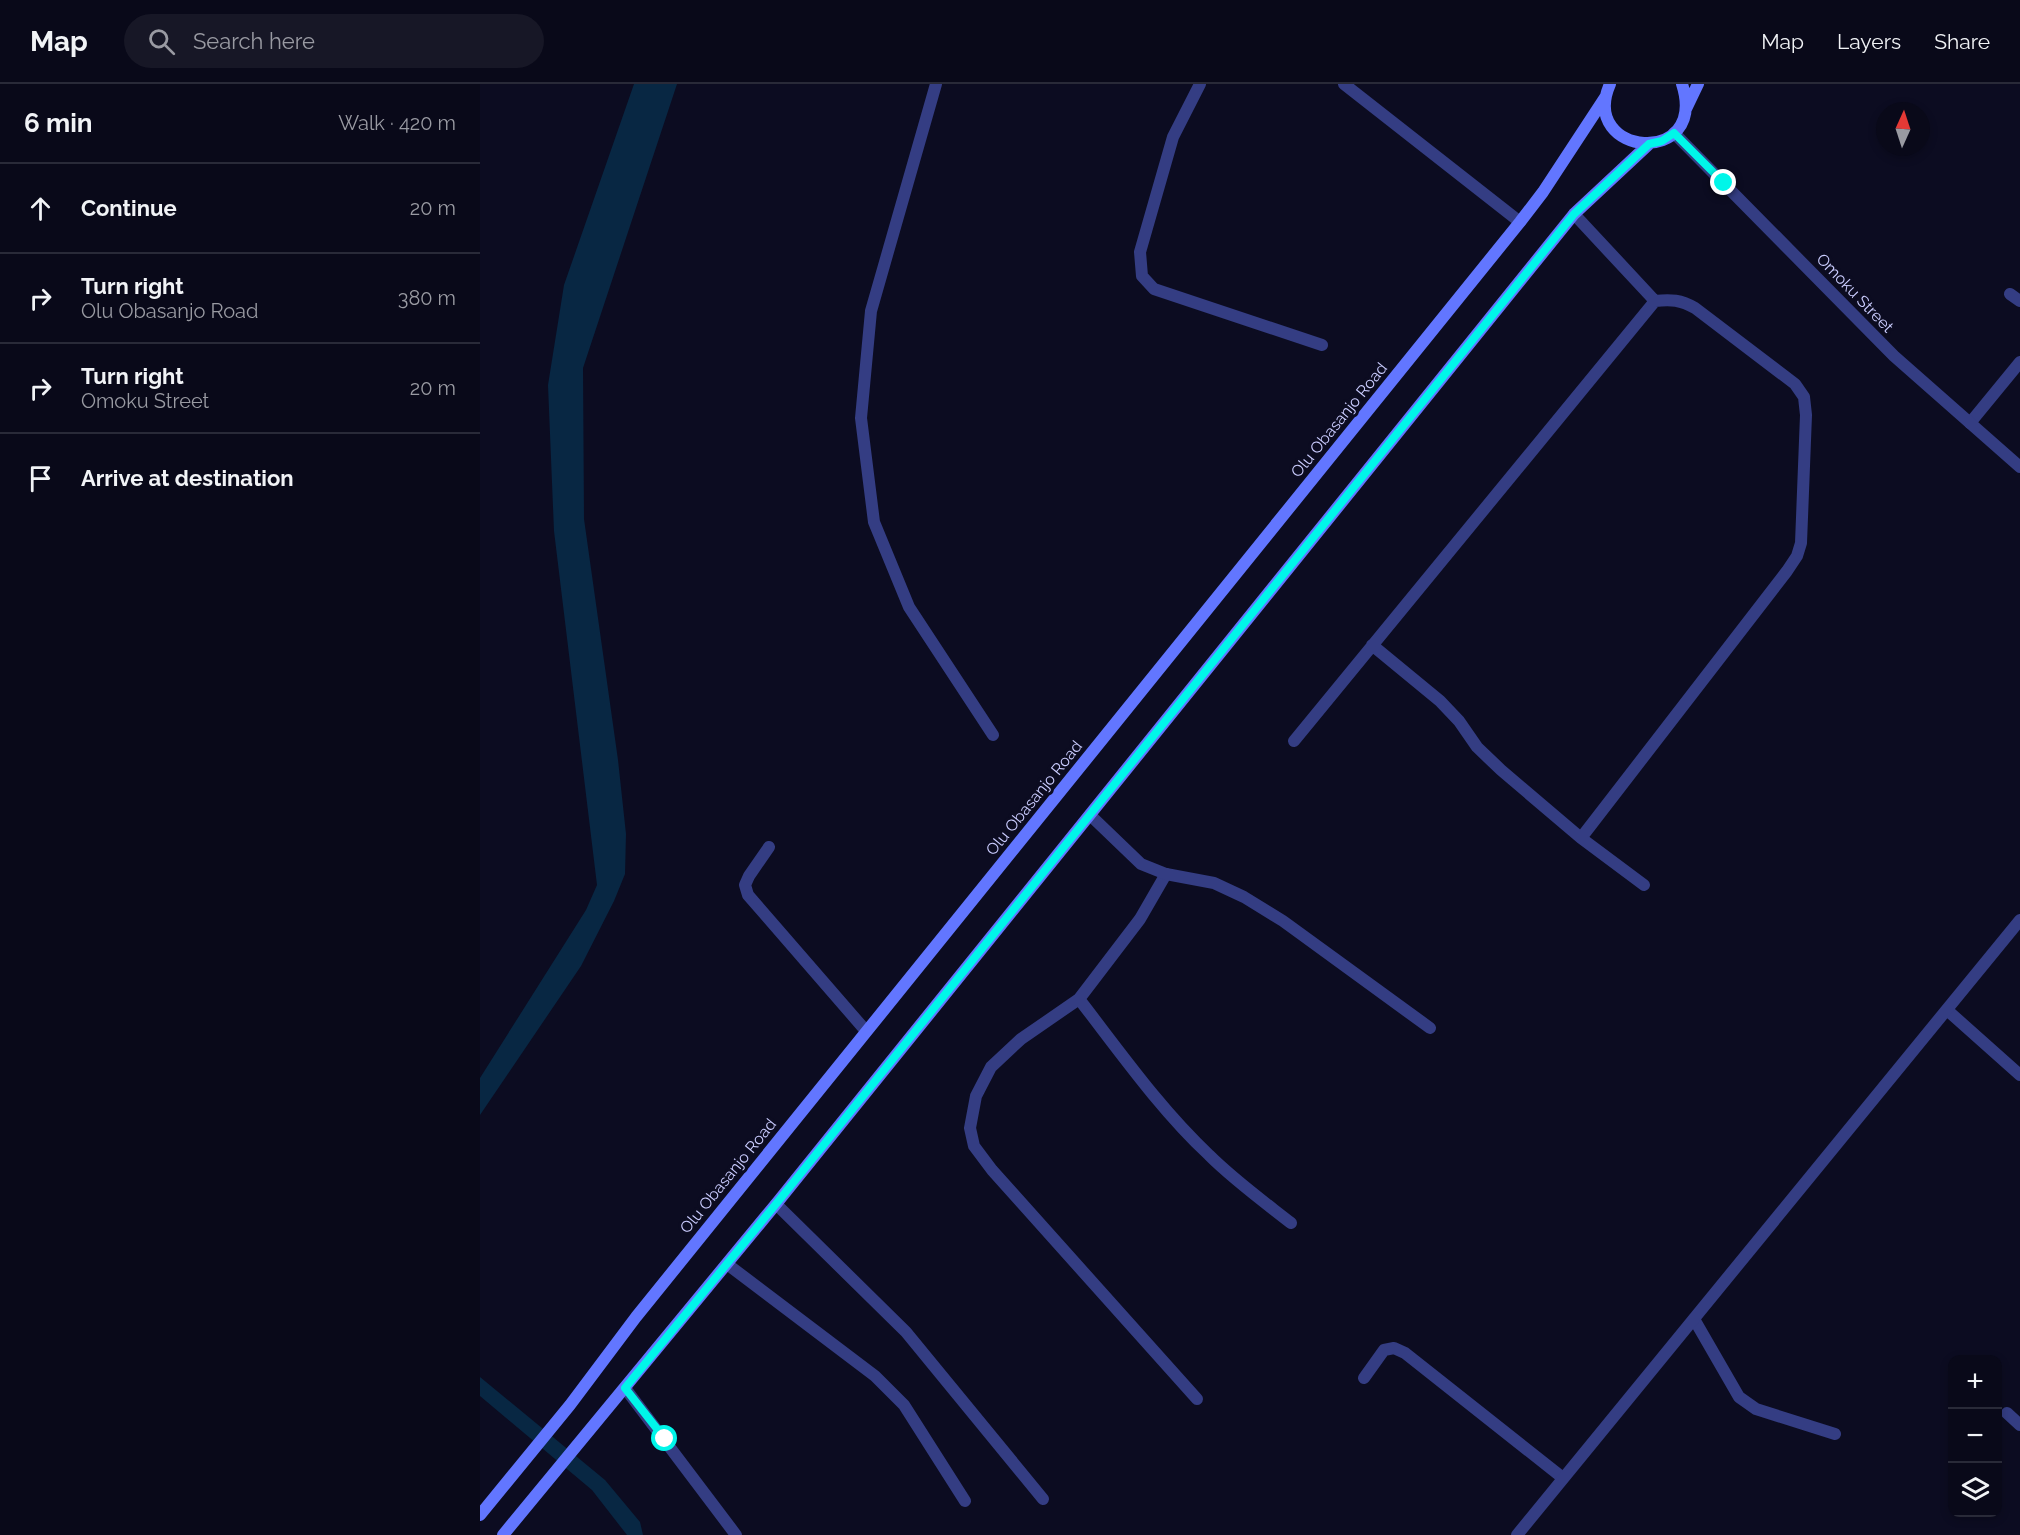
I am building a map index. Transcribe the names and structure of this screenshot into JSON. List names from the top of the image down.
{
  "streets": {
    "main road": ["Olu Obasanjo Road"],
    "street": ["Omoku Street"]
  },
  "north": "top",
  "page": {
    "header": "Map",
    "search": "Search here",
    "nav": ["Map", "Layers", "Share"],
    "heading": ["6 min", "Walk · 420 m"],
    "list": [
      ["Continue", "20 m"],
      ["Turn right", "Olu Obasanjo Road", "380 m"],
      ["Turn right", "Omoku Street", "20 m"],
      "Arrive at destination"
    ],
    "map_buttons": ["+", "−"]
  }
}
